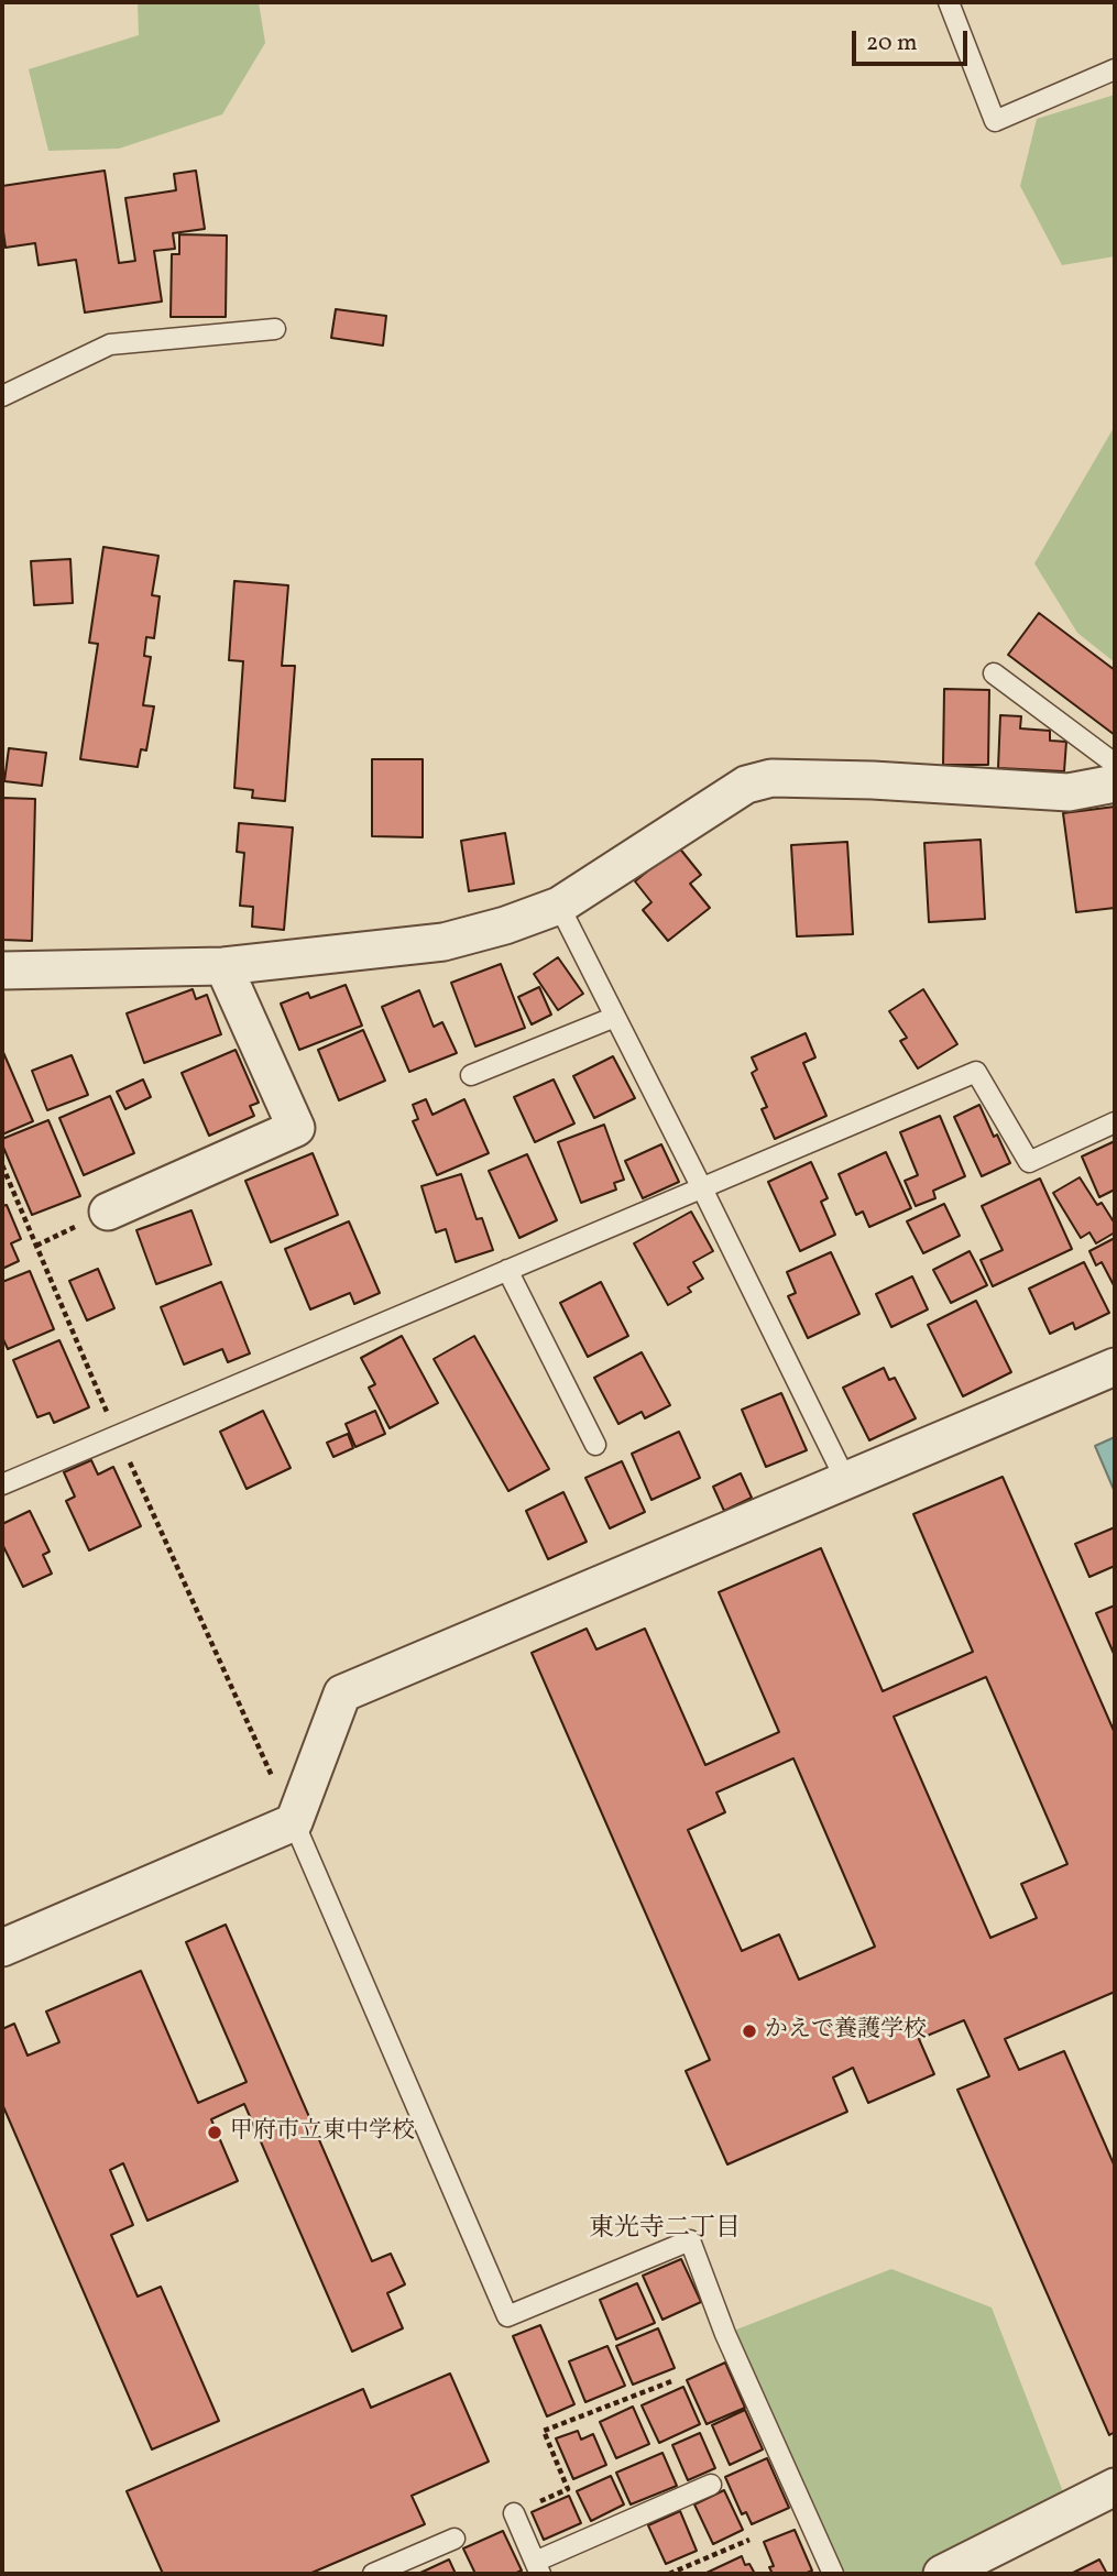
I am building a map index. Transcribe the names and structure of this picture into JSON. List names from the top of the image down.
{
  "districts": ["東光寺二丁目"],
  "places": ["かえで養護学校", "甲府市立東中学校"],
  "scale_bar": "20 m"
}
